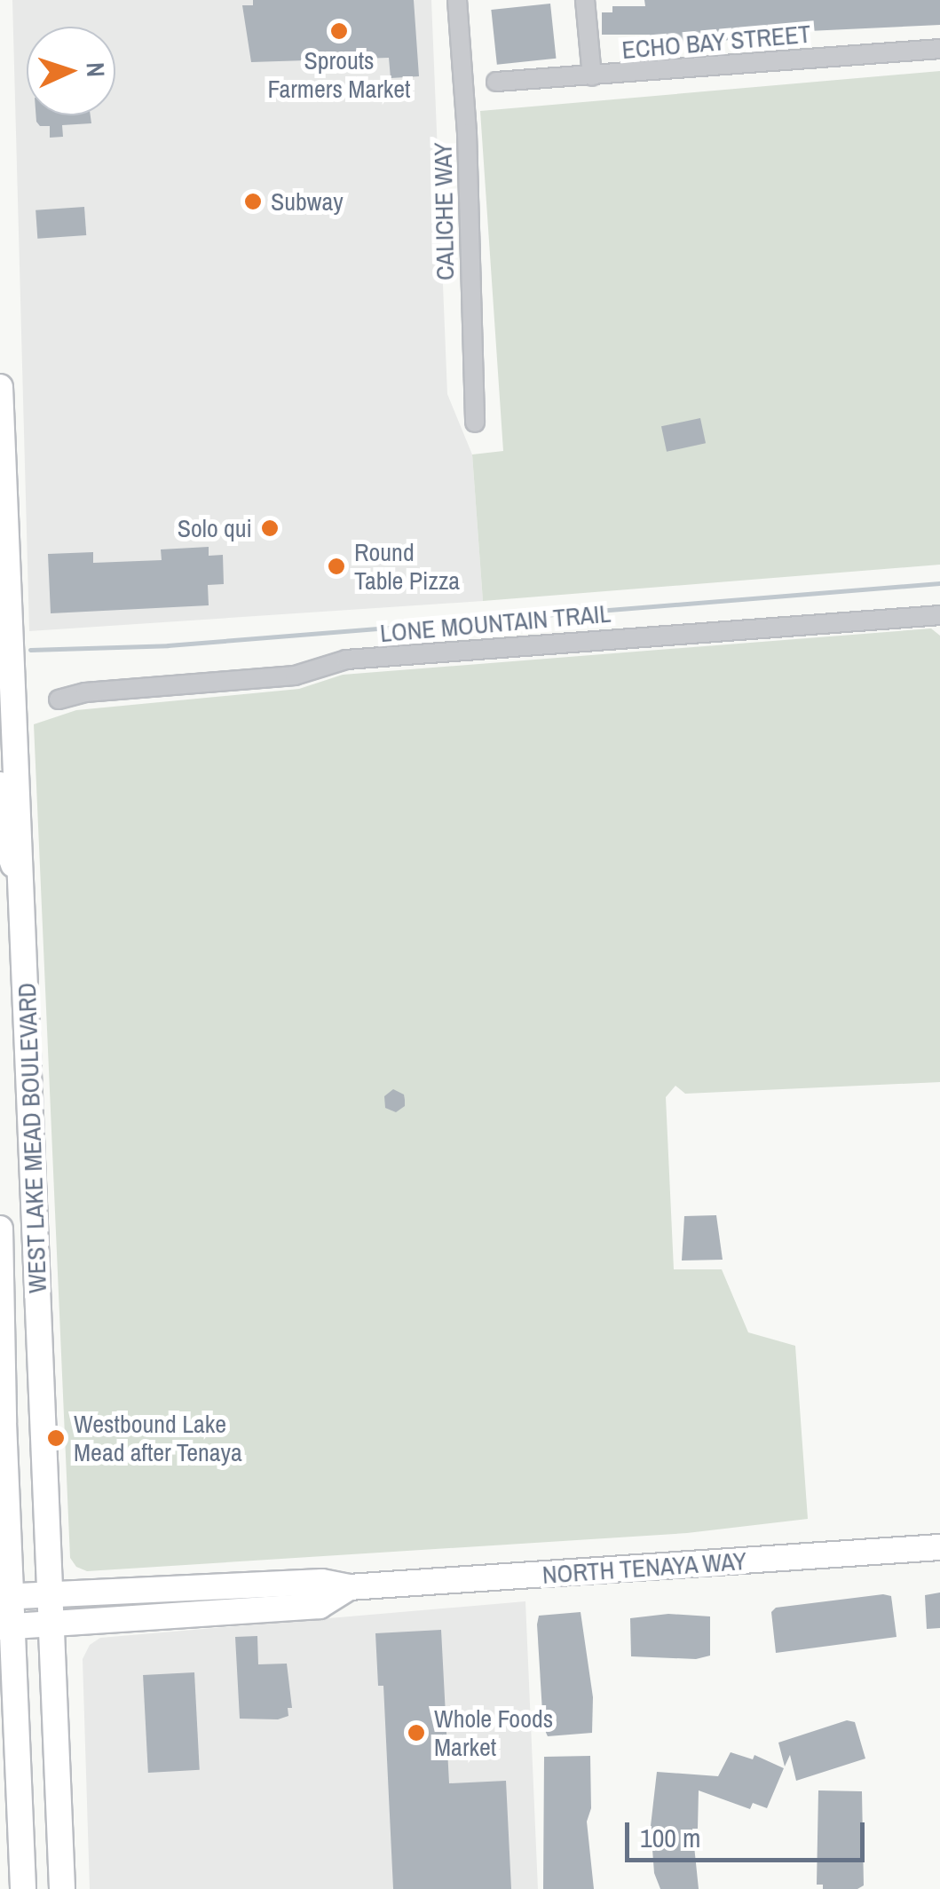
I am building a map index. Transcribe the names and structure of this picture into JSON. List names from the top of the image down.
{
  "streets": {
    "main road": ["WEST LAKE MEAD BOULEVARD", "NORTH TENAYA WAY"],
    "street": ["ECHO BAY STREET", "CALICHE WAY", "LONE MOUNTAIN TRAIL"]
  },
  "crossings": [
    ["WEST LAKE MEAD BOULEVARD", "NORTH TENAYA WAY"]
  ],
  "places": [
    "Sprouts Farmers Market",
    "Subway",
    "Solo qui",
    "Round Table Pizza",
    "Westbound Lake Mead after Tenaya",
    "Whole Foods Market"
  ],
  "scale_bar": "100 m",
  "north": "right"
}
